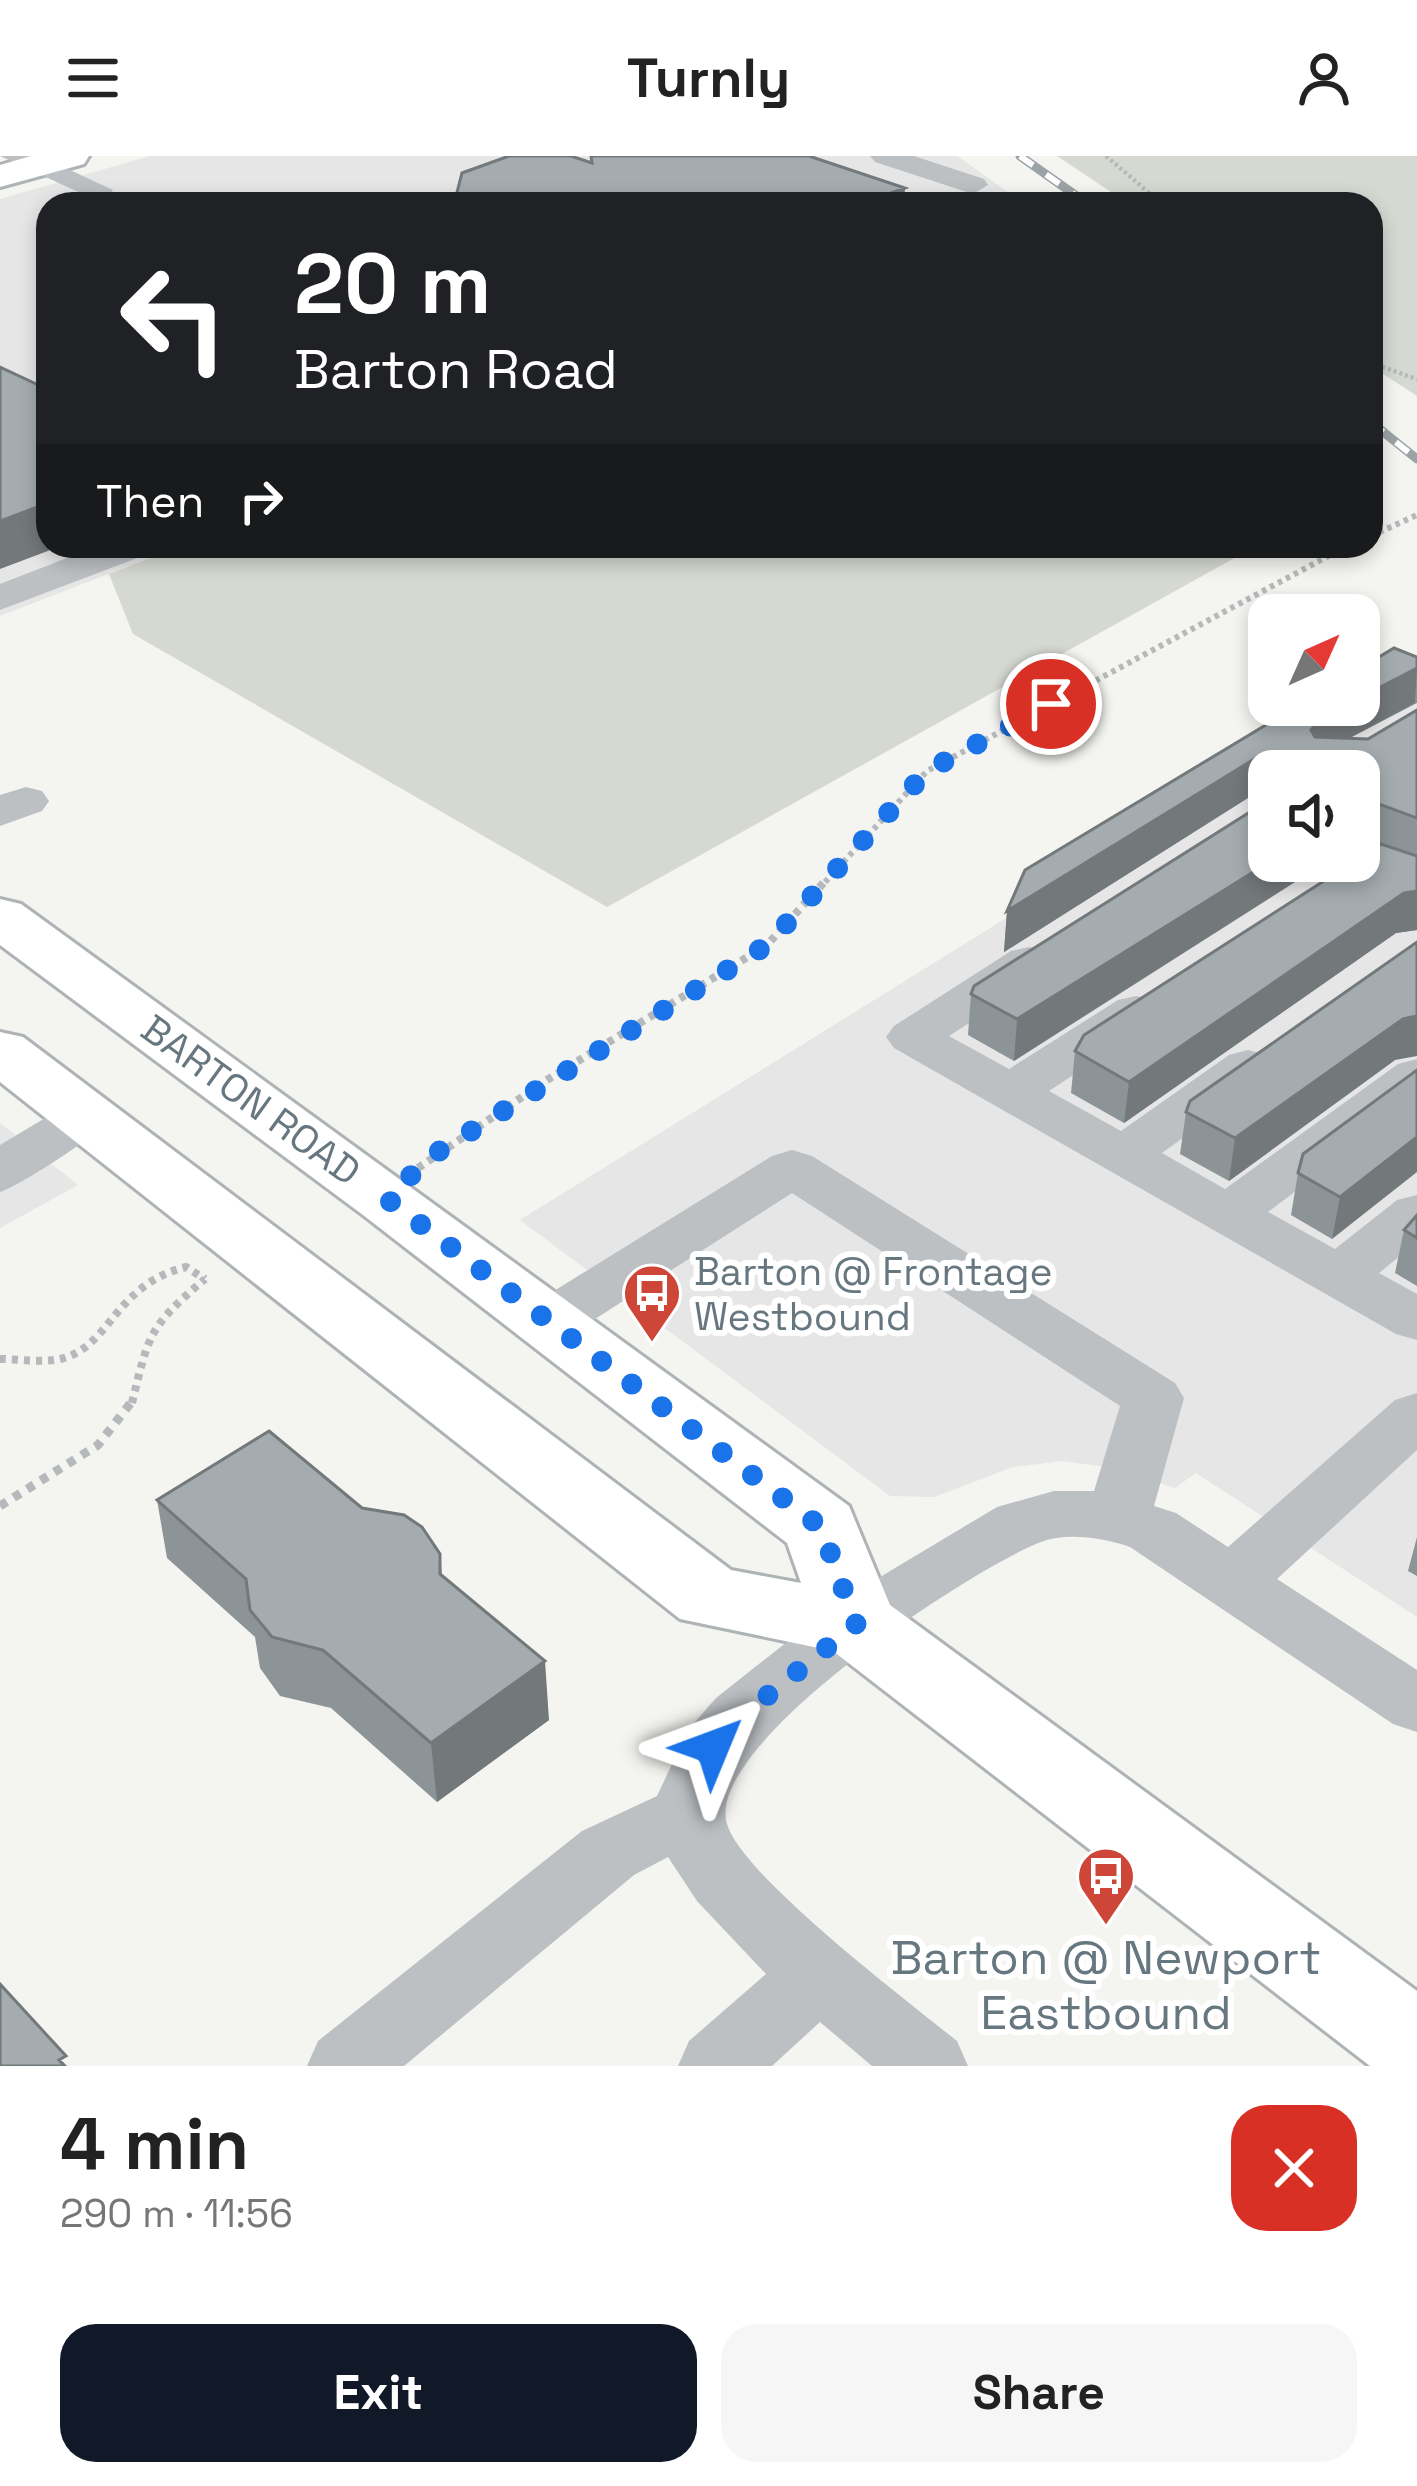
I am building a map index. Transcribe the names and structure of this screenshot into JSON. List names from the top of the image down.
{
  "streets": {
    "main road": ["BARTON ROAD"]
  },
  "places": {
    "bus stop": ["Barton @ Frontage Westbound", "Barton @ Newport Eastbound"]
  },
  "north": "top right",
  "page": {
    "header": "Turnly",
    "turn": ["20 m", "Barton Road"],
    "then": "Then",
    "heading": ["4 min", "290 m · 11:56"],
    "buttons": ["Exit", "Share"]
  }
}
